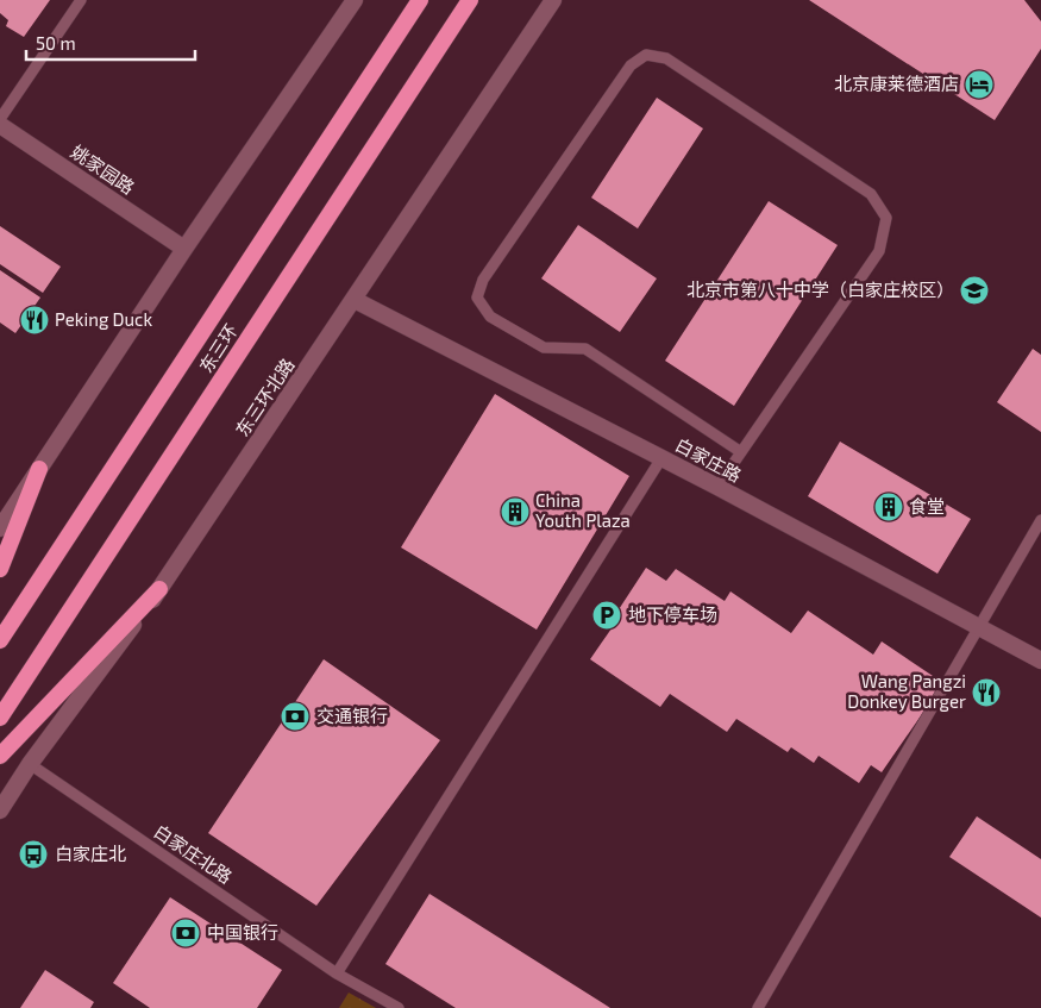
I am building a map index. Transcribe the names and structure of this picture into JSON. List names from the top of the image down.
{
  "streets": {
    "highway": ["东三环"],
    "street": ["姚家园路", "东三环北路", "白家庄路"],
    "lane": ["白家庄北路"]
  },
  "crossings": [
    ["东三环北路", "白家庄路"],
    ["东三环北路", "白家庄北路"]
  ],
  "places": {
    "hotel": ["北京康莱德酒店"],
    "school or university": ["北京市第八十中学（白家庄校区）"],
    "restaurant": ["Peking Duck", "Wang Pangzi Donkey Burger"],
    "building": ["食堂", "China Youth Plaza"],
    "parking": ["地下停车场"],
    "bank": ["交通银行", "中国银行"],
    "bus stop": ["白家庄北"]
  },
  "scale_bar": "50 m"
}
